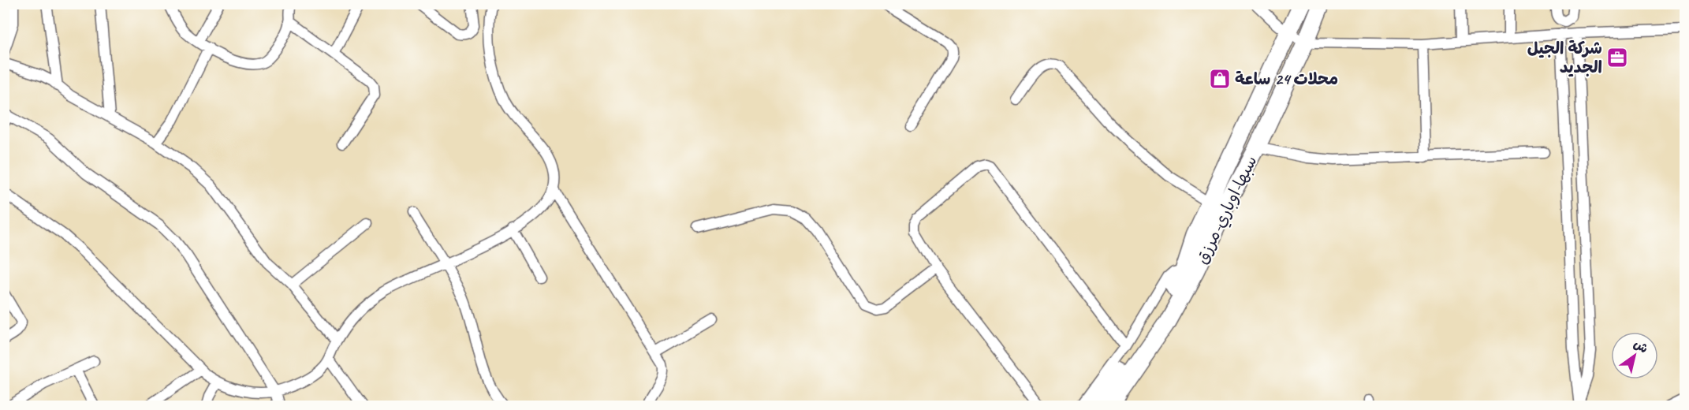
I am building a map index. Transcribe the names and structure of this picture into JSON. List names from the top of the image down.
{
  "streets": {
    "highway": ["سبها-اوباري-مرزق"]
  },
  "places": {
    "office": ["شركة الجيل الجديد"],
    "shop": ["محلات 24 ساعة"]
  },
  "north": "top right"
}
